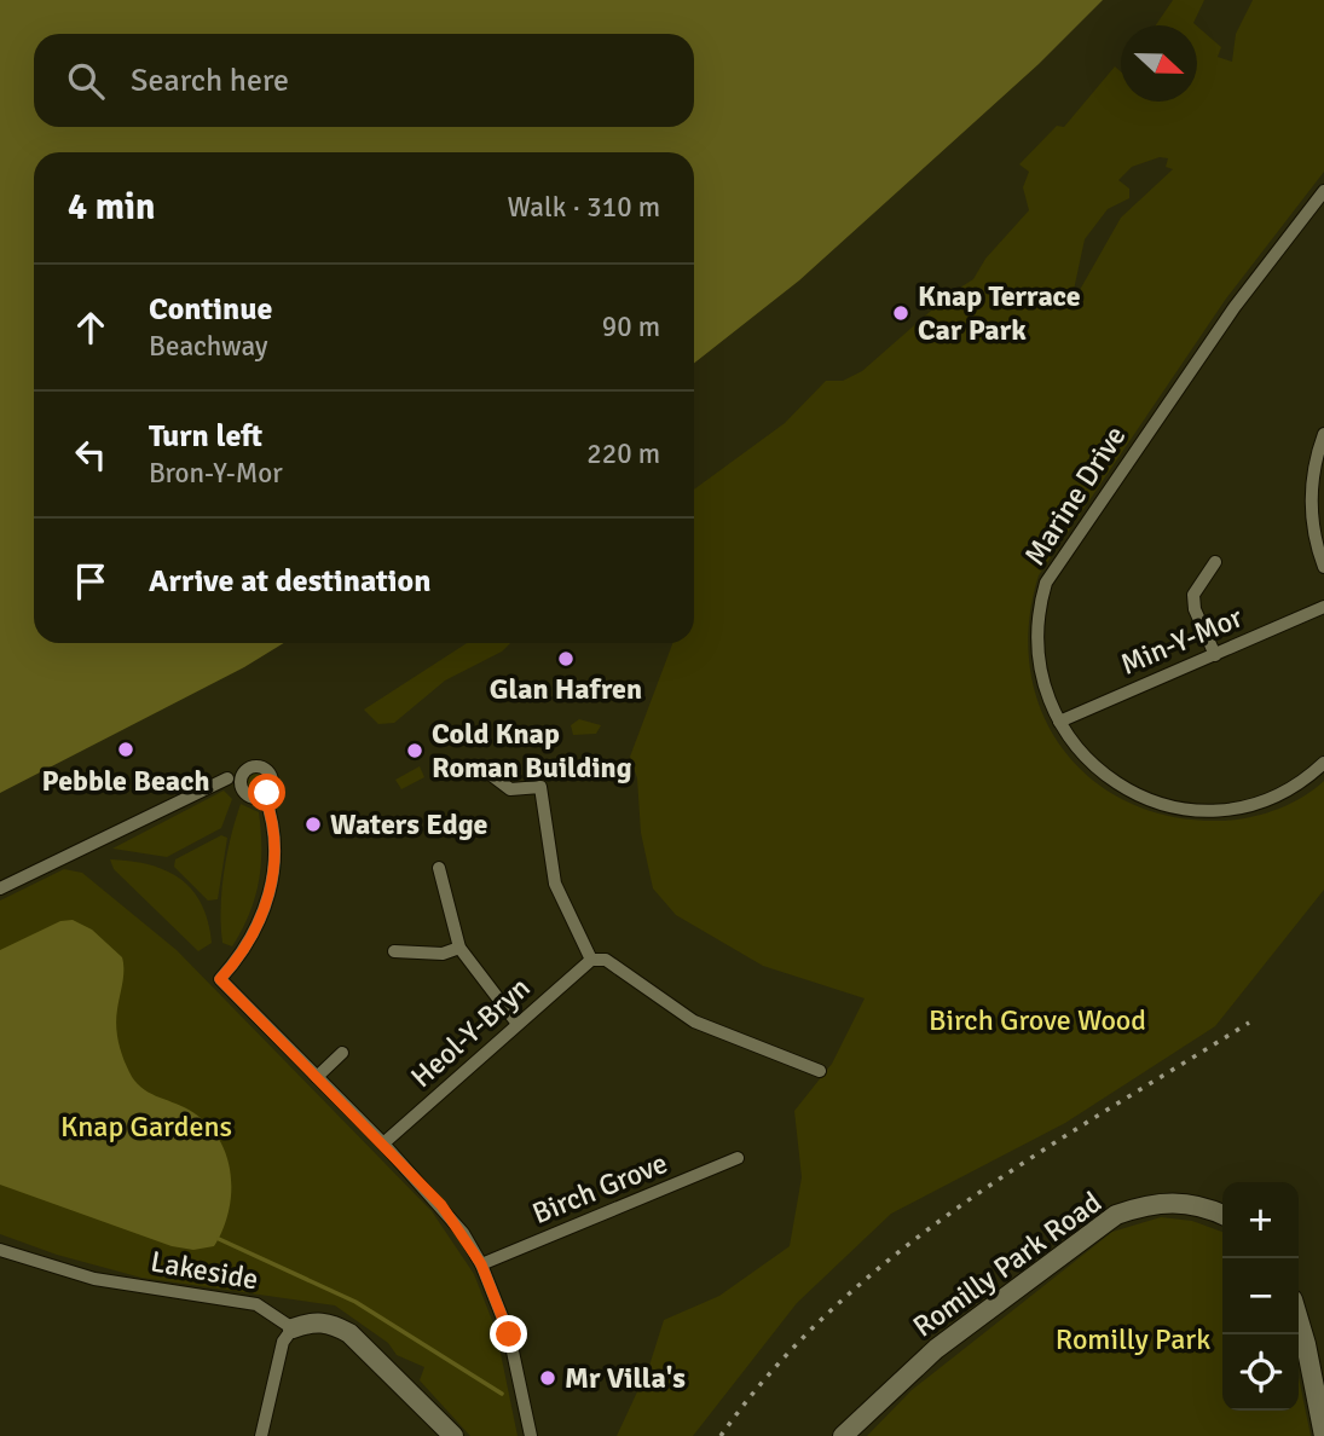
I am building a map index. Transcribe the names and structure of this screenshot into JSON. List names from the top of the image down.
{
  "streets": {
    "street": [
      "Marine Drive",
      "Min-Y-Mor",
      "Heol-Y-Bryn",
      "Birch Grove",
      "Romilly Park Road",
      "Lakeside"
    ]
  },
  "crossings": [
    ["Marine Drive", "Min-Y-Mor"]
  ],
  "parks": ["Birch Grove Wood", "Knap Gardens", "Romilly Park"],
  "places": [
    "Knap Terrace Car Park",
    "Glan Hafren",
    "Pebble Beach",
    "Cold Knap Roman Building",
    "Waters Edge",
    "Mr Villa's"
  ],
  "north": "right",
  "page": {
    "search": "Search here",
    "heading": ["4 min", "Walk · 310 m"],
    "list": [
      ["Continue", "Beachway", "90 m"],
      ["Turn left", "Bron-Y-Mor", "220 m"],
      "Arrive at destination"
    ],
    "map_buttons": ["+", "−"]
  }
}
